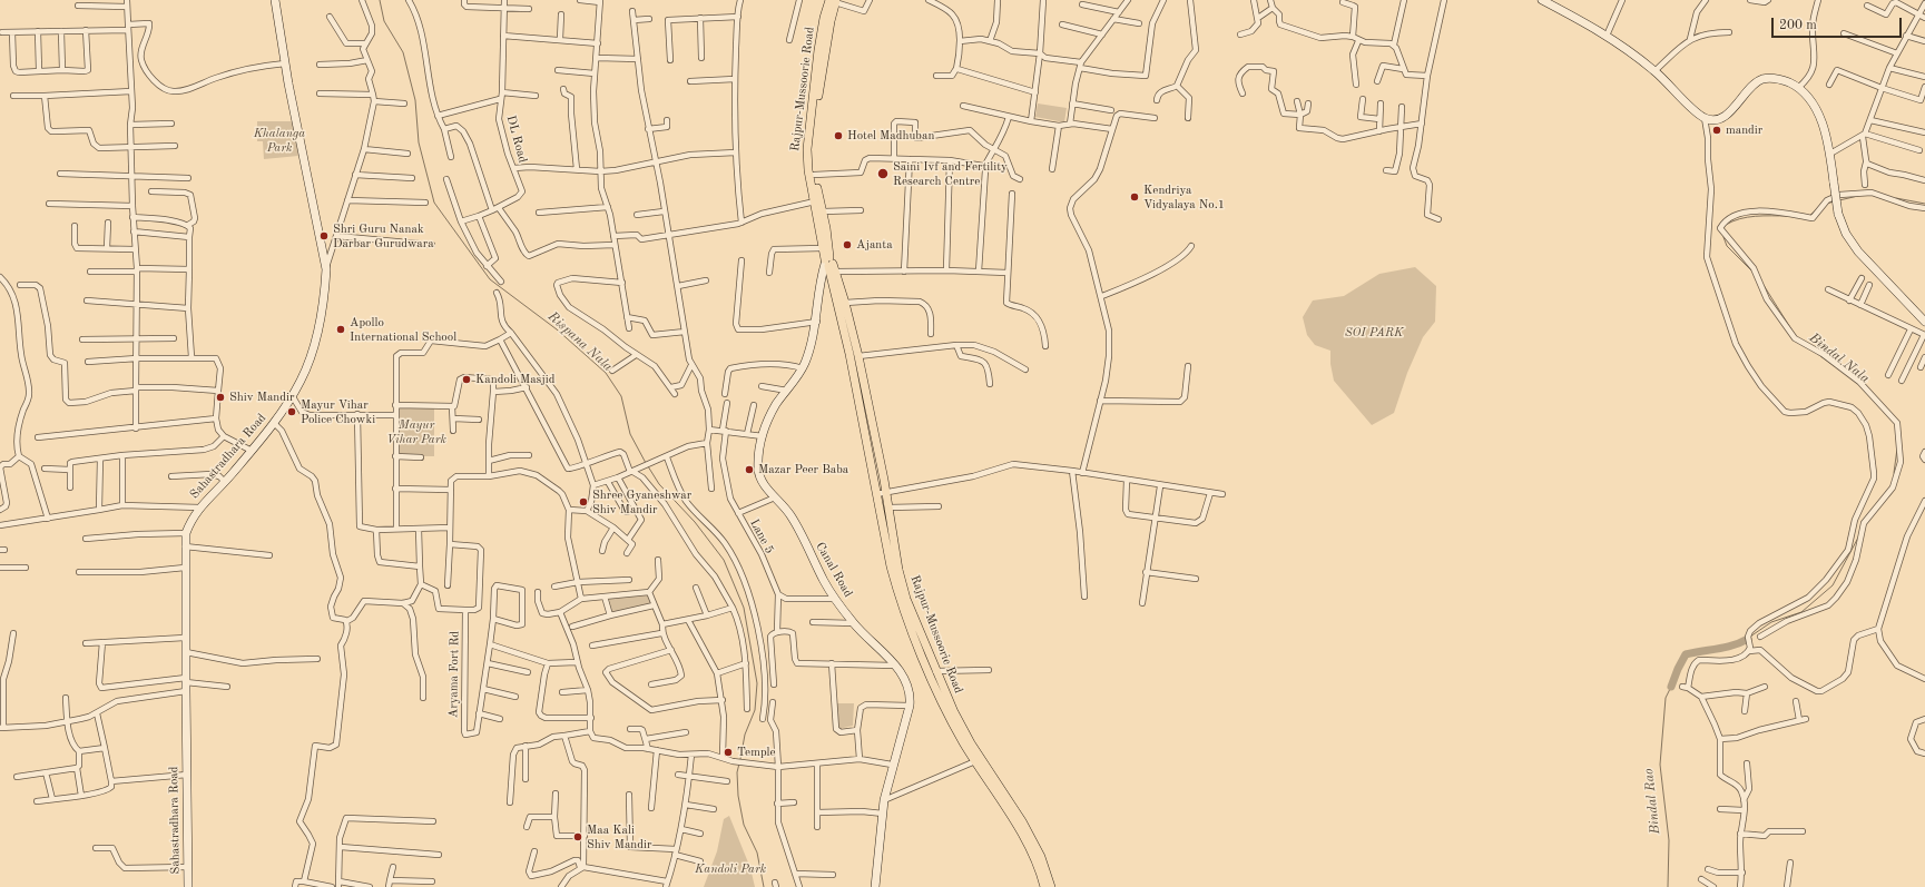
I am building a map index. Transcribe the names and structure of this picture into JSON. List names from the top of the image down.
{
  "streets": {
    "main road": ["Rajpur-Mussoorie Road"],
    "street": [
      "DL Road",
      "Sahastradhara Road",
      "Lane 5",
      "Canal Road",
      "Aryama Fort Rd"
    ]
  },
  "crossings": [
    ["Rajpur-Mussoorie Road", "Canal Road"]
  ],
  "water": ["Rispana Nala", "Bindal Nala", "Bindal Rao"],
  "parks": [
    "Khalanga Park",
    "SOI PARK",
    "Mayur Vihar Park",
    "Kandoli Park"
  ],
  "places": [
    "mandir",
    "Hotel Madhuban",
    "Saini Ivf and Fertility Research Centre",
    "Kendriya Vidyalaya No.1",
    "Shri Guru Nanak Darbar Gurudwara",
    "Ajanta",
    "Apollo International School",
    "Kandoli Masjid",
    "Shiv Mandir",
    "Mayur Vihar Police Chowki",
    "Mazar Peer Baba",
    "Shree Gyaneshwar Shiv Mandir",
    "Temple",
    "Maa Kali Shiv Mandir"
  ],
  "scale_bar": "200 m"
}
